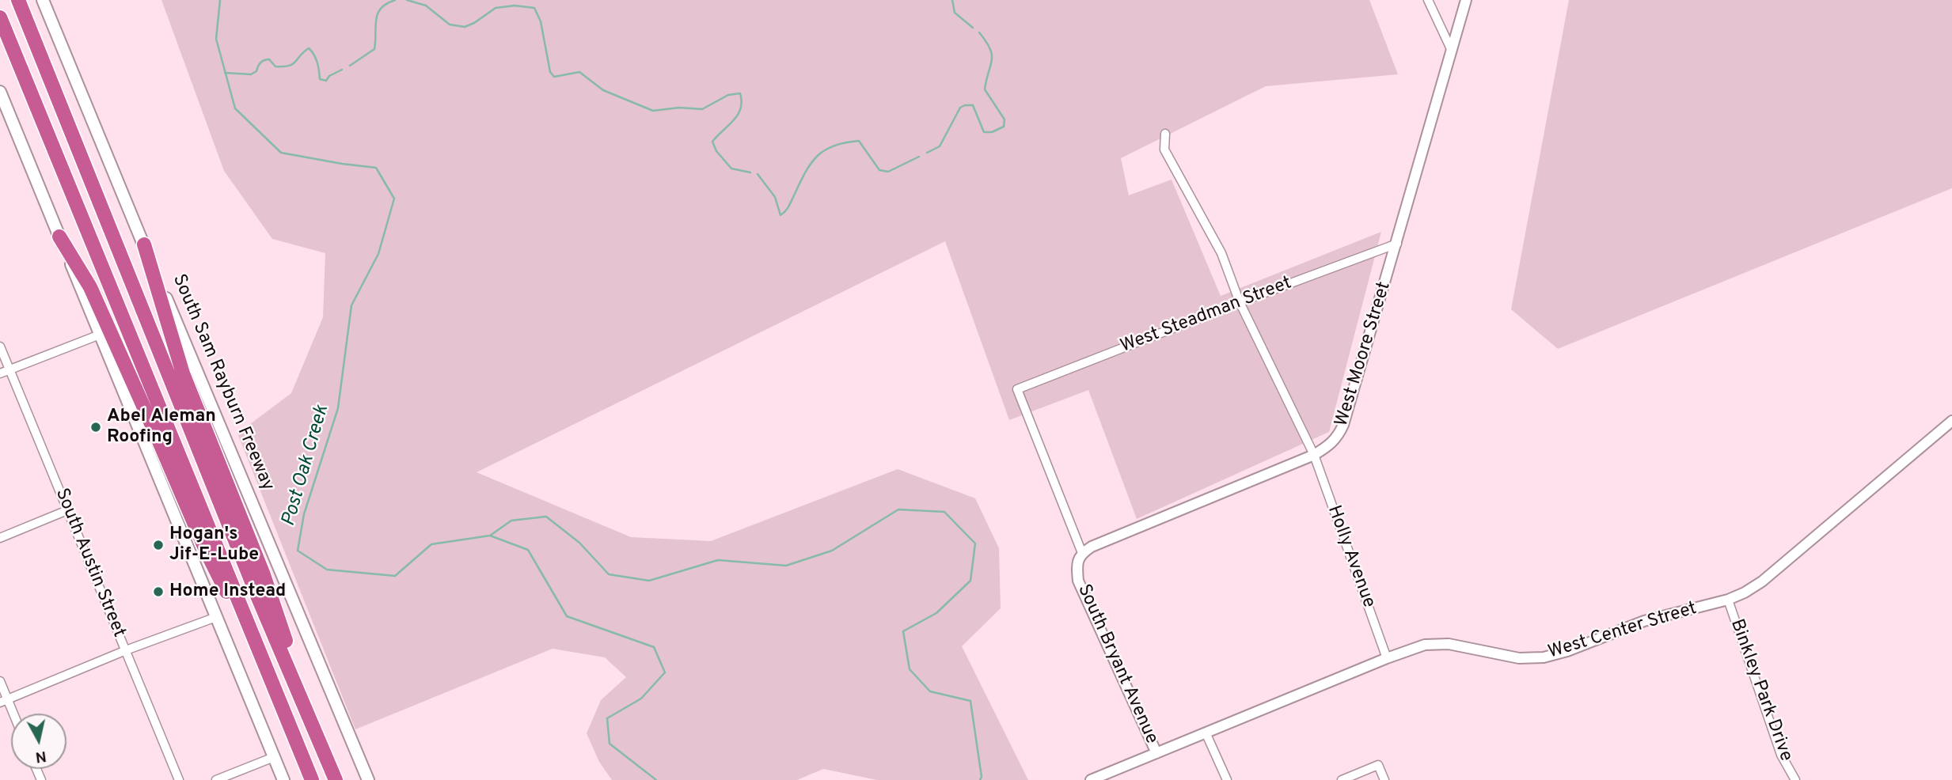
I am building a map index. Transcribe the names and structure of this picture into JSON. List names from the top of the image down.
{
  "streets": {
    "main road": ["South Sam Rayburn Freeway"],
    "street": [
      "West Steadman Street",
      "West Moore Street",
      "Holly Avenue",
      "South Austin Street",
      "West Center Street",
      "South Bryant Avenue",
      "Binkley Park Drive"
    ]
  },
  "crossings": [
    ["West Steadman Street", "West Moore Street"],
    ["West Steadman Street", "Holly Avenue"],
    ["West Steadman Street", "South Bryant Avenue"],
    ["West Moore Street", "Holly Avenue"],
    ["West Moore Street", "South Bryant Avenue"],
    ["Holly Avenue", "West Center Street"],
    ["West Center Street", "South Bryant Avenue"],
    ["West Center Street", "Binkley Park Drive"]
  ],
  "water": ["Post Oak Creek"],
  "places": ["Abel Aleman Roofing", "Hogan's Jif-E-Lube", "Home Instead"],
  "north": "bottom"
}
